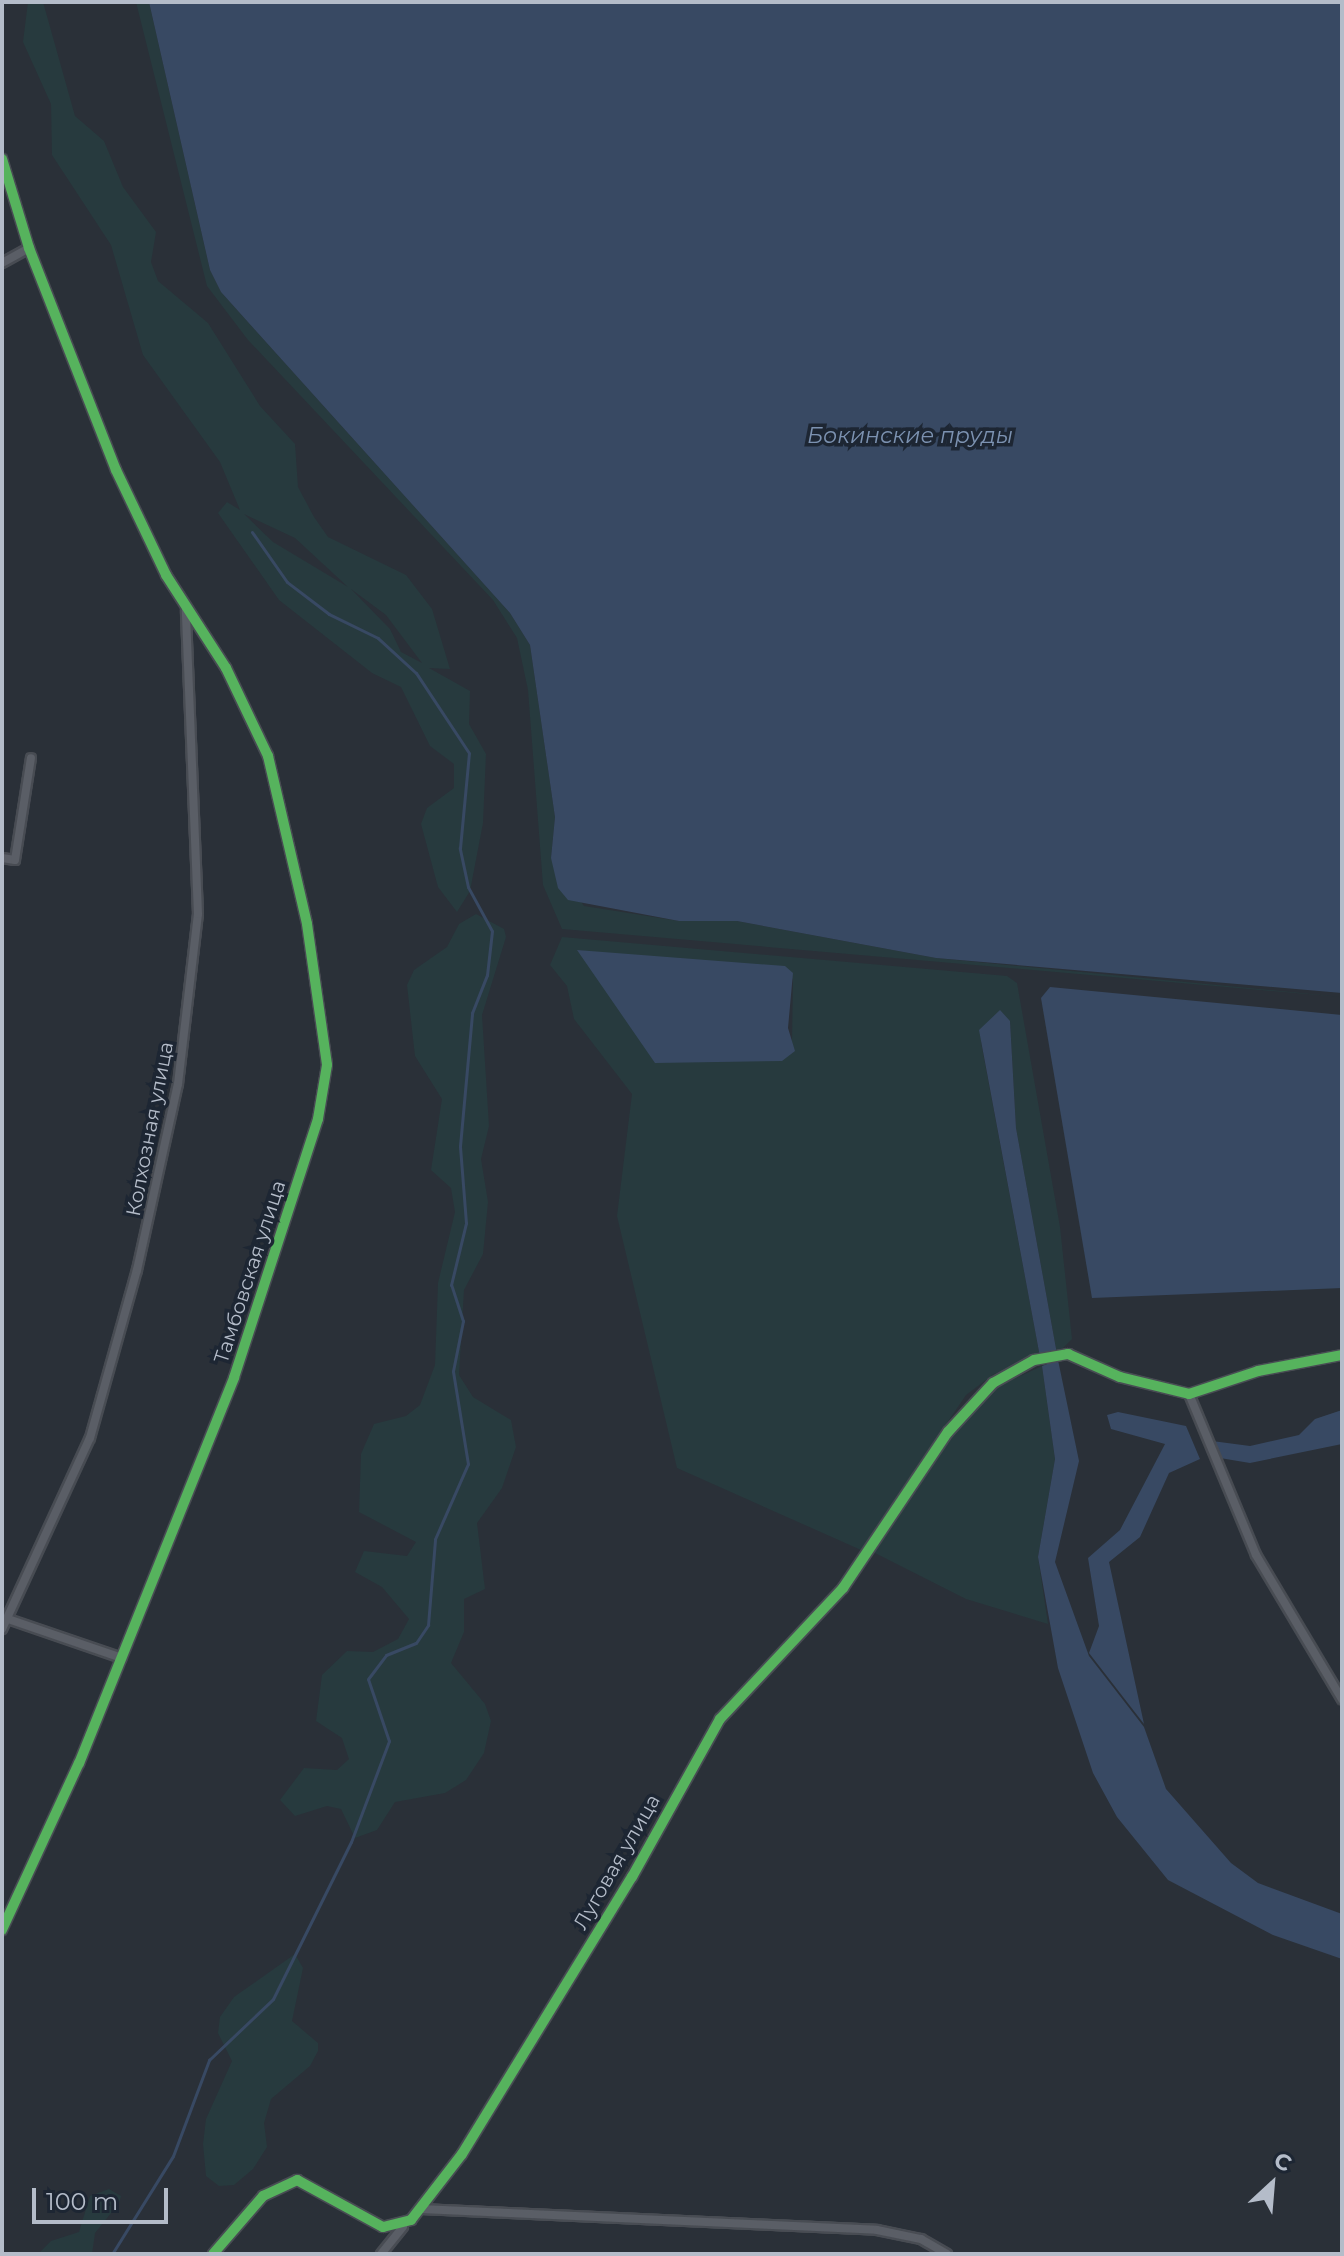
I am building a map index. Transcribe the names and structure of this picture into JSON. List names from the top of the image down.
{
  "streets": {
    "street": ["Колхозная улица", "Тамбовская улица", "Луговая улица"]
  },
  "crossings": [
    ["Колхозная улица", "Тамбовская улица"]
  ],
  "water": ["Бокинские пруды"],
  "scale_bar": "100 m",
  "north": "top right"
}
